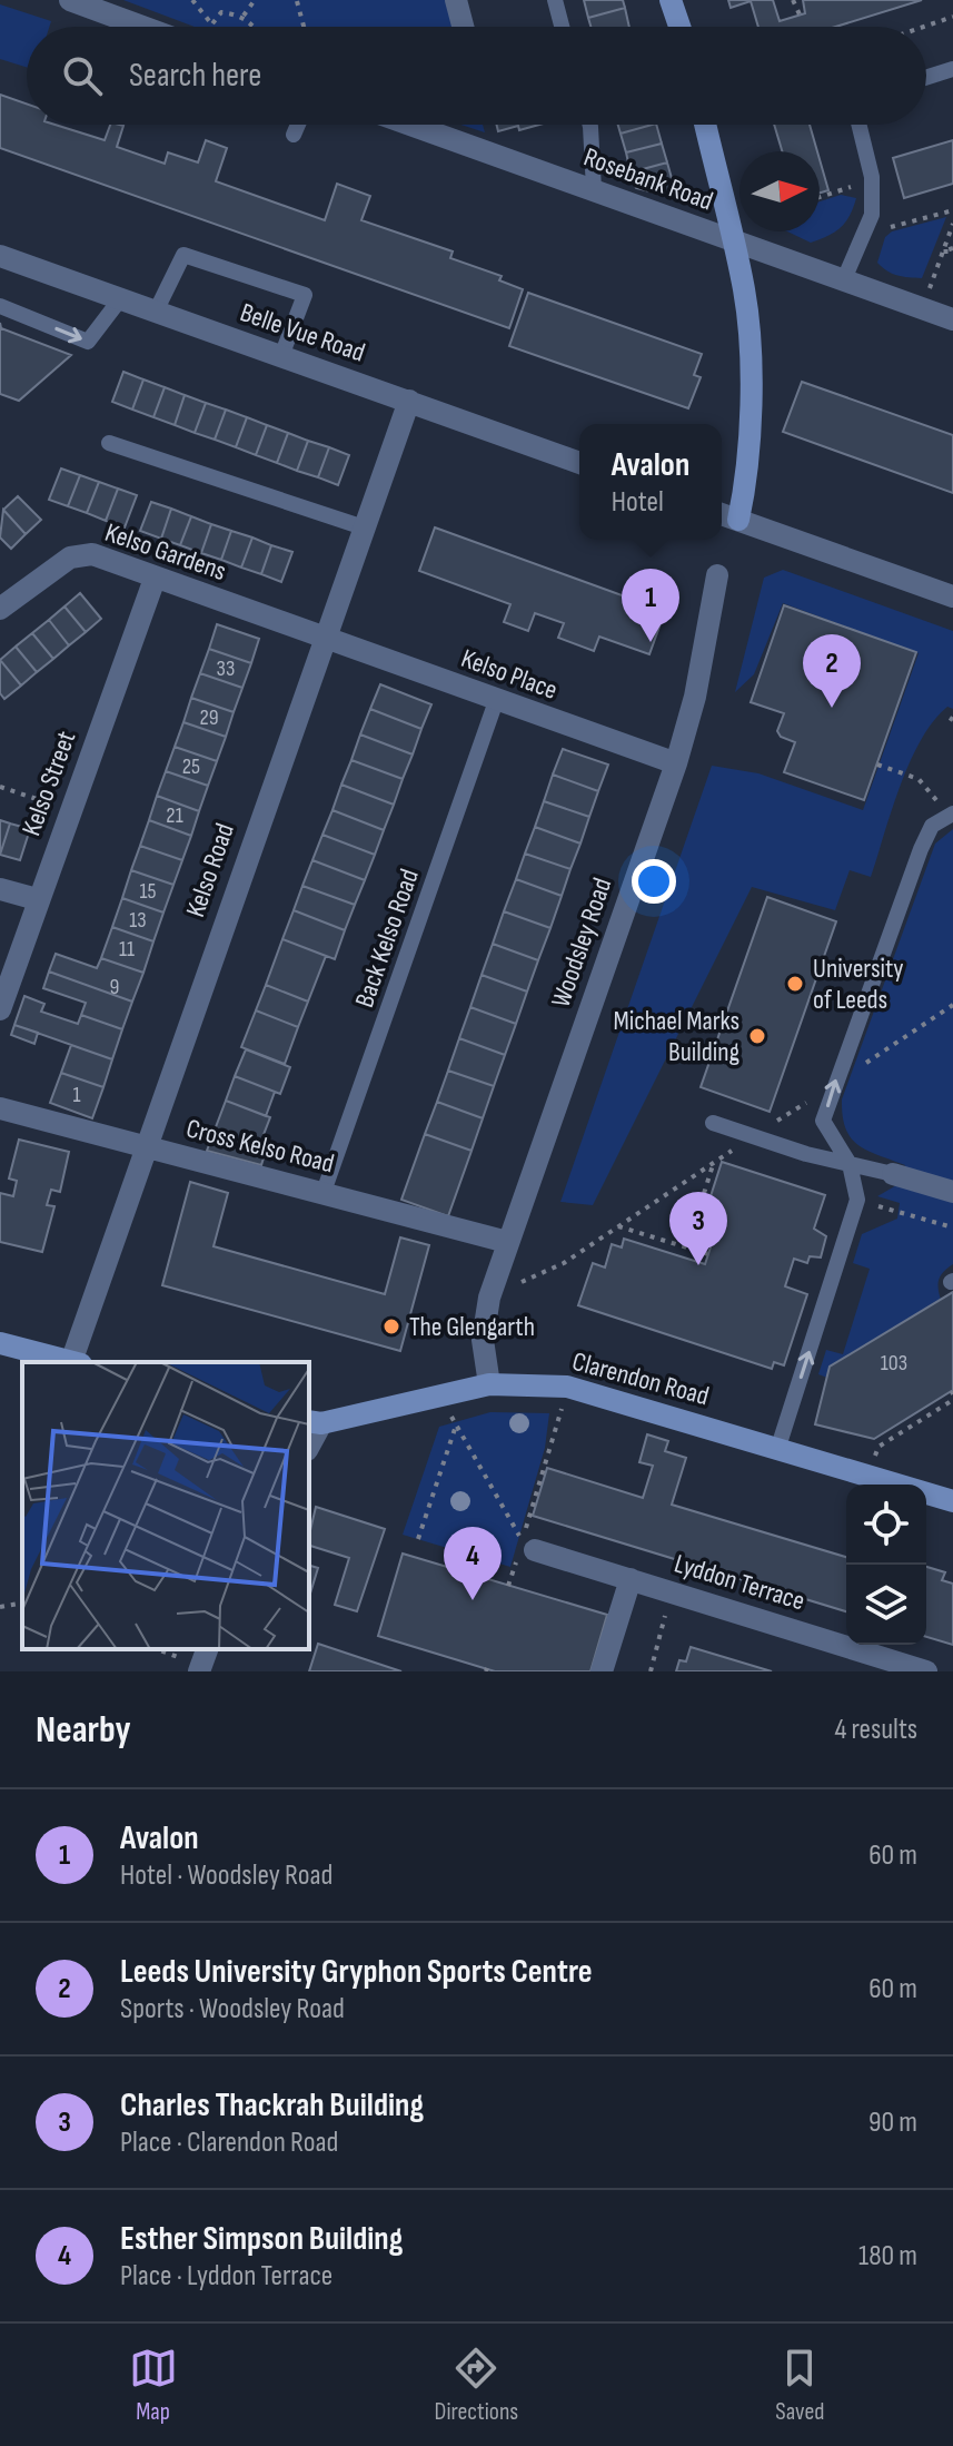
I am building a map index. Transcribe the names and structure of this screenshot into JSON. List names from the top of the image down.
{
  "streets": {
    "street": [
      "Rosebank Road",
      "Belle Vue Road",
      "Kelso Gardens",
      "Kelso Place",
      "Kelso Street",
      "Kelso Road",
      "Woodsley Road",
      "Cross Kelso Road",
      "Clarendon Road",
      "Lyddon Terrace"
    ],
    "lane": ["Back Kelso Road"]
  },
  "crossings": [
    ["Belle Vue Road", "Kelso Road"],
    ["Kelso Gardens", "Kelso Place"],
    ["Kelso Gardens", "Kelso Street"],
    ["Kelso Gardens", "Kelso Road"],
    ["Kelso Place", "Kelso Road"],
    ["Kelso Place", "Back Kelso Road"],
    ["Kelso Place", "Woodsley Road"],
    ["Kelso Road", "Cross Kelso Road"],
    ["Back Kelso Road", "Cross Kelso Road"],
    ["Woodsley Road", "Cross Kelso Road"],
    ["Woodsley Road", "Clarendon Road"]
  ],
  "places": ["University of Leeds", "Michael Marks Building", "The Glengarth"],
  "house_numbers": [
    "33",
    "29",
    "25",
    "21",
    "15",
    "13",
    "11",
    "9",
    "1",
    "103"
  ],
  "north": "right",
  "page": {
    "search": "Search here",
    "popup": ["Avalon", "Hotel"],
    "pins": [
      "1",
      "2",
      "3",
      "4"
    ],
    "heading": ["Nearby", "4 results"],
    "list": [
      {
        "mark": "1",
        "name": "Avalon",
        "note": "Hotel · Woodsley Road",
        "value": "60 m"
      },
      {
        "mark": "2",
        "name": "Leeds University Gryphon Sports Centre",
        "note": "Sports · Woodsley Road",
        "value": "60 m"
      },
      {
        "mark": "3",
        "name": "Charles Thackrah Building",
        "note": "Place · Clarendon Road",
        "value": "90 m"
      },
      {
        "mark": "4",
        "name": "Esther Simpson Building",
        "note": "Place · Lyddon Terrace",
        "value": "180 m"
      }
    ],
    "nav": ["Map", "Directions", "Saved"]
  }
}
